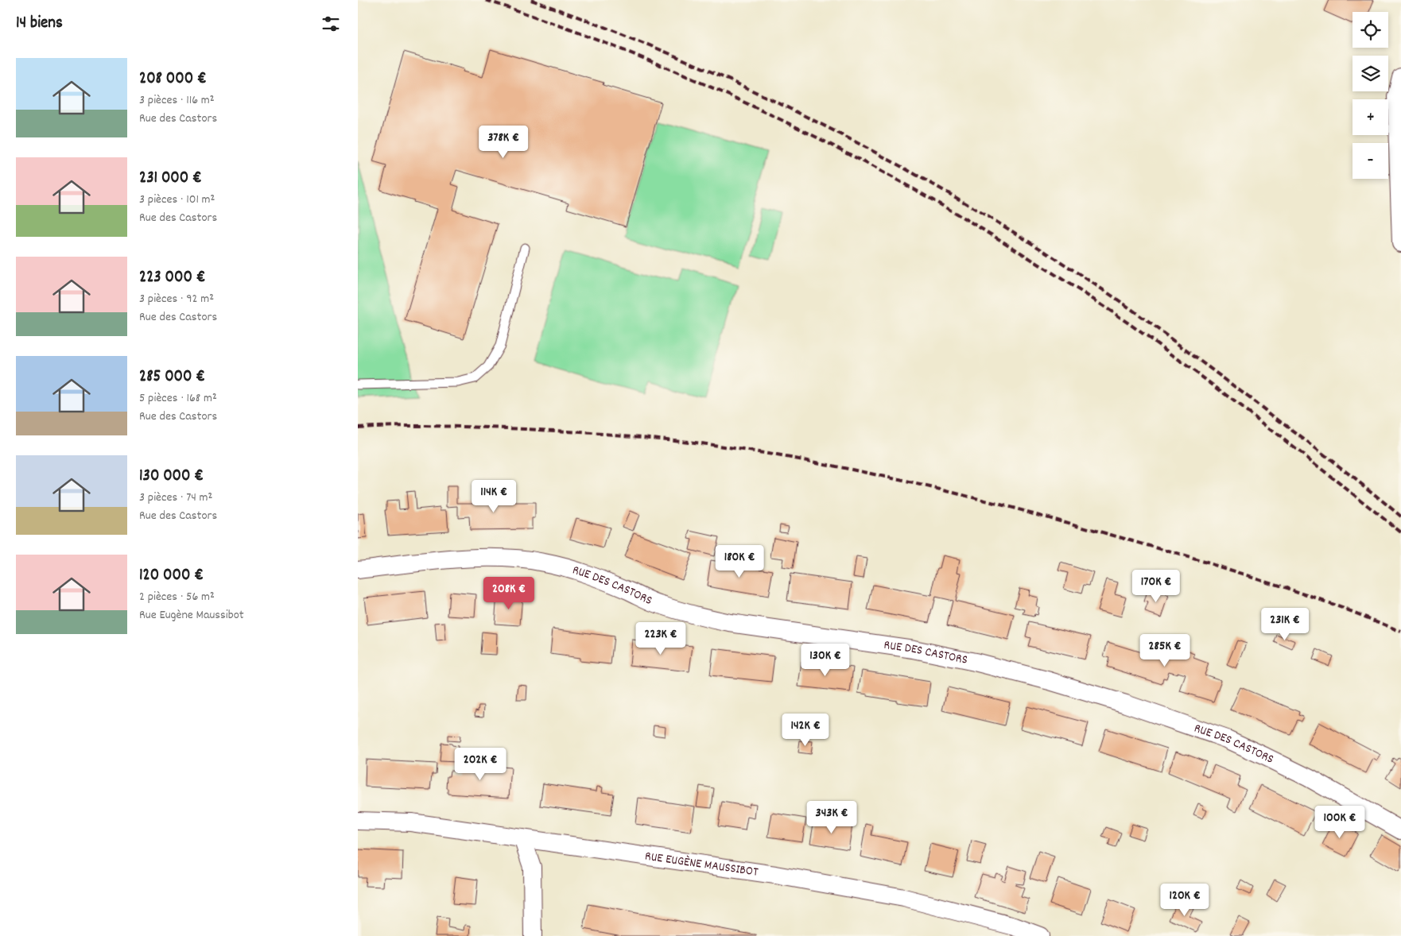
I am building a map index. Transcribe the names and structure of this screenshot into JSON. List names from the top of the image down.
{
  "streets": {
    "street": ["RUE DES CASTORS", "RUE EUGÈNE MAUSSIBOT"]
  },
  "page": {
    "heading": "14 biens",
    "map_buttons": ["+", "−"],
    "list": [
      {
        "name": "208 000 €",
        "note": "3 pièces · 116 m² · Rue des Castors"
      },
      {
        "name": "231 000 €",
        "note": "3 pièces · 101 m² · Rue des Castors"
      },
      {
        "name": "223 000 €",
        "note": "3 pièces · 92 m² · Rue des Castors"
      },
      {
        "name": "285 000 €",
        "note": "5 pièces · 168 m² · Rue des Castors"
      },
      {
        "name": "130 000 €",
        "note": "3 pièces · 74 m² · Rue des Castors"
      },
      {
        "name": "120 000 €",
        "note": "2 pièces · 56 m² · Rue Eugène Maussibot"
      }
    ],
    "price": [
      "378K €",
      "114K €",
      "180K €",
      "170K €",
      "208K €",
      "231K €",
      "223K €",
      "285K €",
      "130K €",
      "142K €",
      "202K €",
      "343K €",
      "100K €",
      "120K €"
    ]
  }
}
